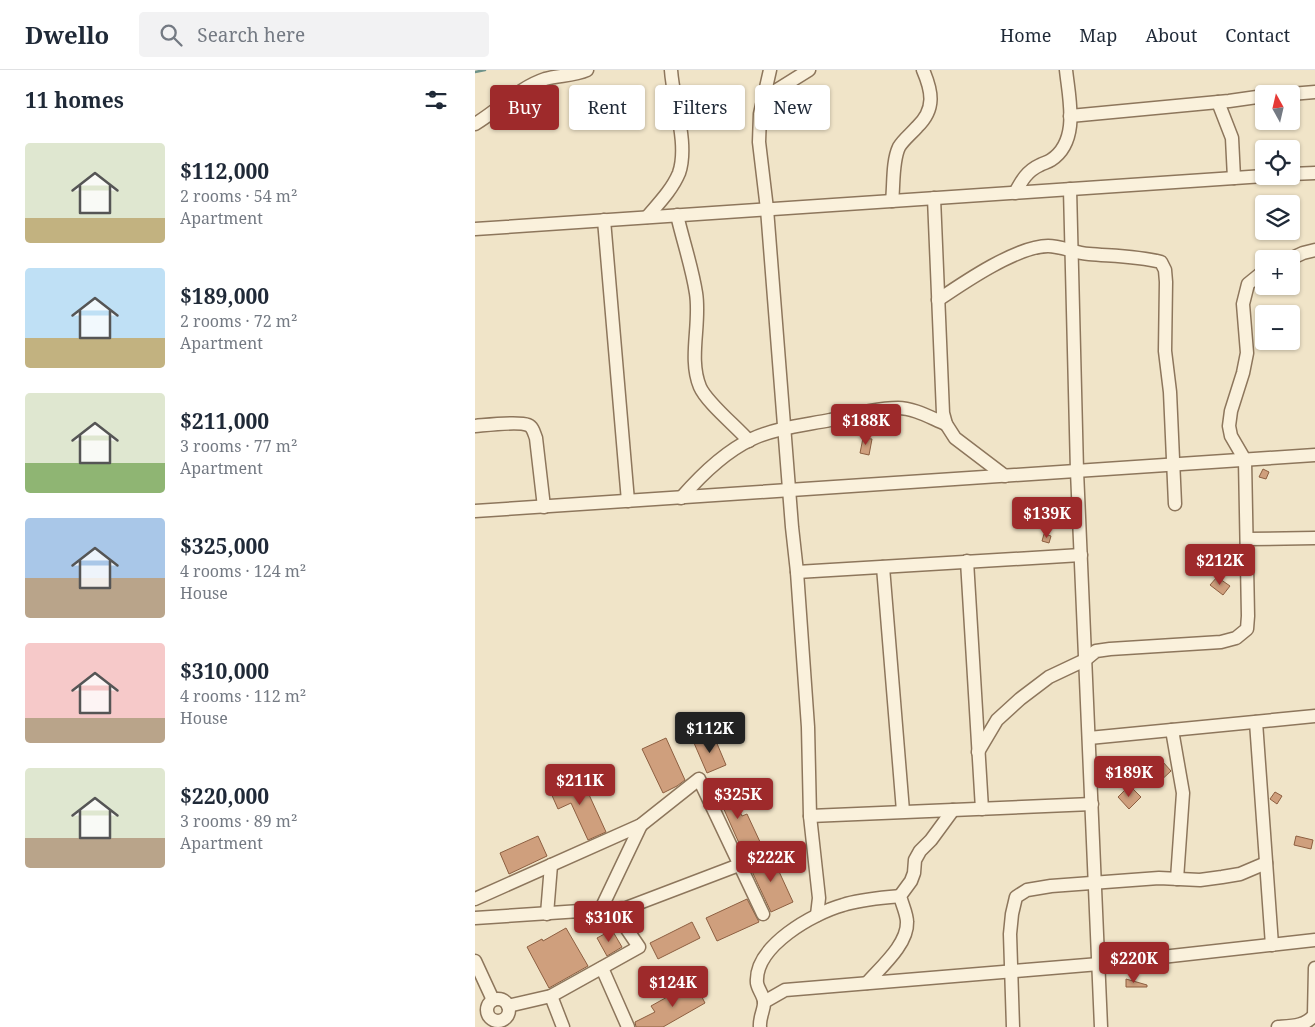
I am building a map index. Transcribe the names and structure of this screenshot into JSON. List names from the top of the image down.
{
  "north": "top",
  "page": {
    "header": "Dwello",
    "search": "Search here",
    "nav": [
      "Home",
      "Map",
      "About",
      "Contact"
    ],
    "heading": "11 homes",
    "map_buttons": ["+", "−"],
    "chip": [
      "Buy",
      "Rent",
      "Filters",
      "New"
    ],
    "list": [
      {
        "name": "$112,000",
        "note": "2 rooms · 54 m² · Apartment"
      },
      {
        "name": "$189,000",
        "note": "2 rooms · 72 m² · Apartment"
      },
      {
        "name": "$211,000",
        "note": "3 rooms · 77 m² · Apartment"
      },
      {
        "name": "$325,000",
        "note": "4 rooms · 124 m² · House"
      },
      {
        "name": "$310,000",
        "note": "4 rooms · 112 m² · House"
      },
      {
        "name": "$220,000",
        "note": "3 rooms · 89 m² · Apartment"
      }
    ],
    "price": [
      "$188K",
      "$139K",
      "$212K",
      "$112K",
      "$189K",
      "$211K",
      "$325K",
      "$222K",
      "$310K",
      "$220K",
      "$124K"
    ]
  }
}
